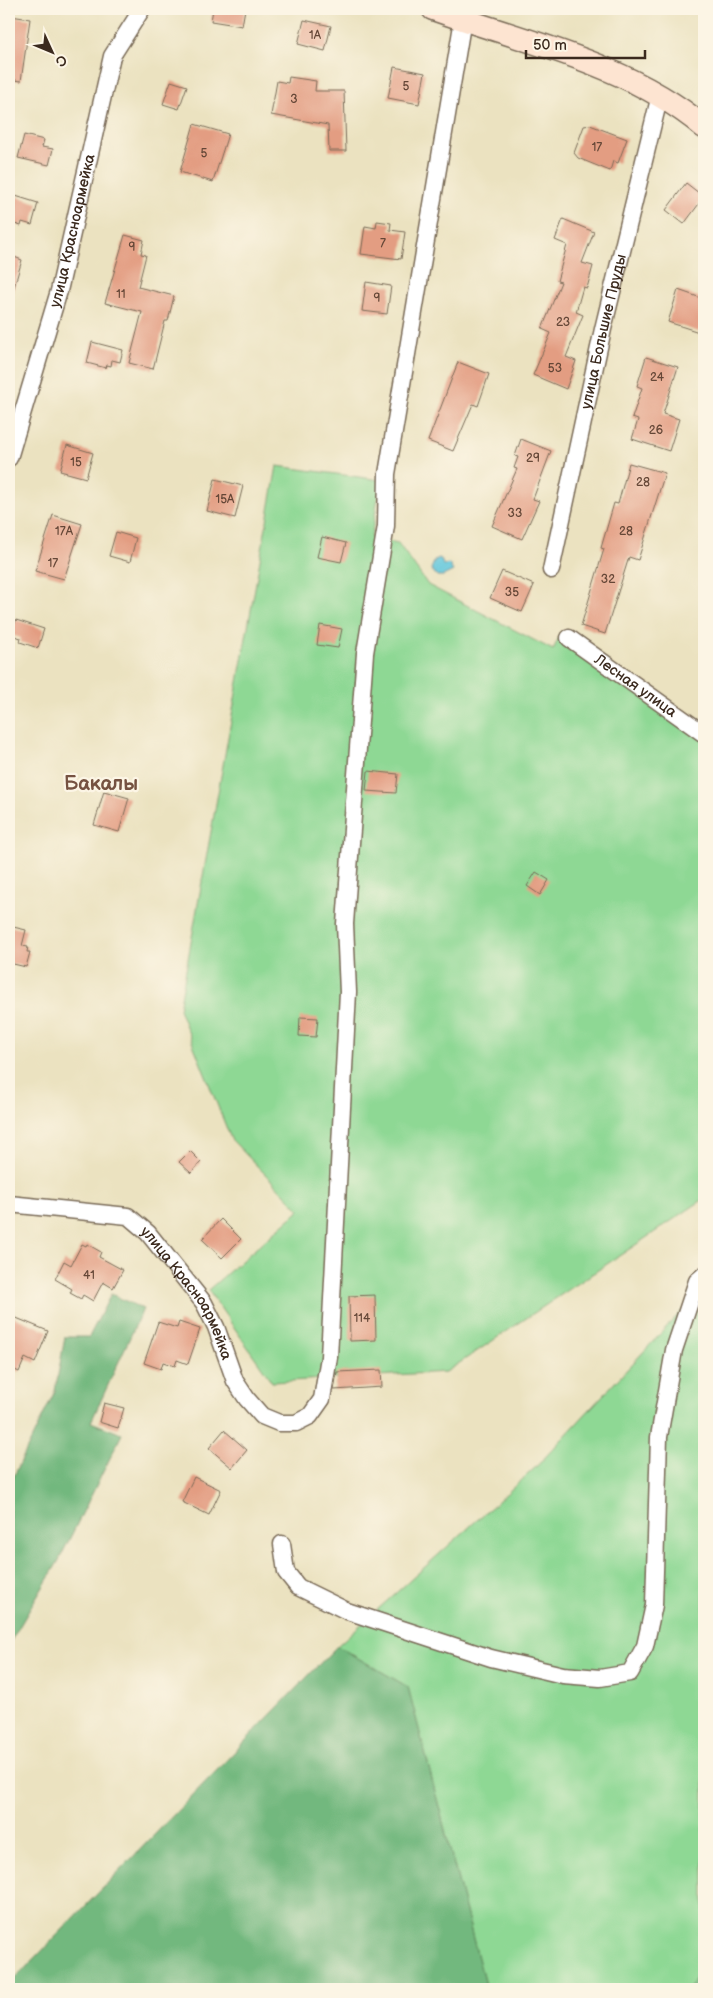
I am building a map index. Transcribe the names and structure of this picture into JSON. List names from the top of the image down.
{
  "streets": {
    "street": ["улица Красноармейка", "улица Большие Пруды", "Лесная улица"]
  },
  "districts": ["Бакалы"],
  "house_numbers": [
    "1А",
    "5",
    "3",
    "17",
    "5",
    "7",
    "9",
    "11",
    "9",
    "23",
    "53",
    "24",
    "26",
    "29",
    "15",
    "28",
    "15А",
    "33",
    "17А",
    "28",
    "17",
    "32",
    "35",
    "41",
    "114"
  ],
  "scale_bar": "50 m",
  "north": "bottom right"
}
